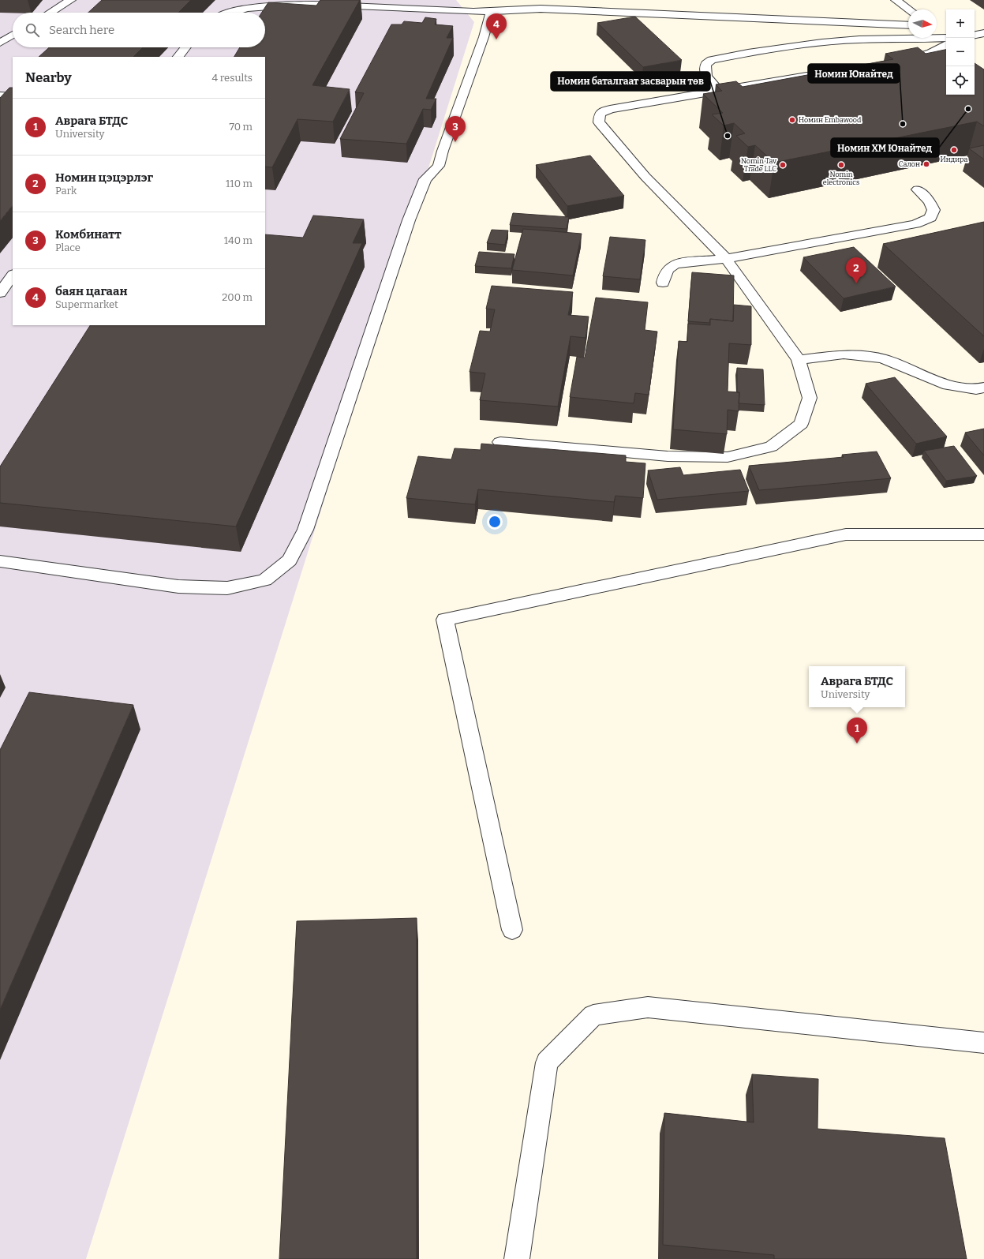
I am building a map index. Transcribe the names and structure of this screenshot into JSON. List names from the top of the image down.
{
  "places": [
    "Номин ХМ Юнайтед",
    "Номин Embawood",
    "Номин Юнайтед",
    "Номин баталгаат засварын төв",
    "Индира",
    "Салон",
    "Nomin Tav Trade LLC",
    "Nomin electronics"
  ],
  "north": "right",
  "page": {
    "map_buttons": ["+", "−"],
    "search": "Search here",
    "pins": [
      "4",
      "3",
      "2",
      "1"
    ],
    "heading": ["Nearby", "4 results"],
    "list": [
      {
        "mark": "1",
        "name": "Аврага БТДС",
        "note": "University",
        "value": "70 m"
      },
      {
        "mark": "2",
        "name": "Номин цэцэрлэг",
        "note": "Park",
        "value": "110 m"
      },
      {
        "mark": "3",
        "name": "Комбинатт",
        "note": "Place",
        "value": "140 m"
      },
      {
        "mark": "4",
        "name": "баян цагаан",
        "note": "Supermarket",
        "value": "200 m"
      }
    ],
    "popup": ["Аврага БТДС", "University"]
  }
}
